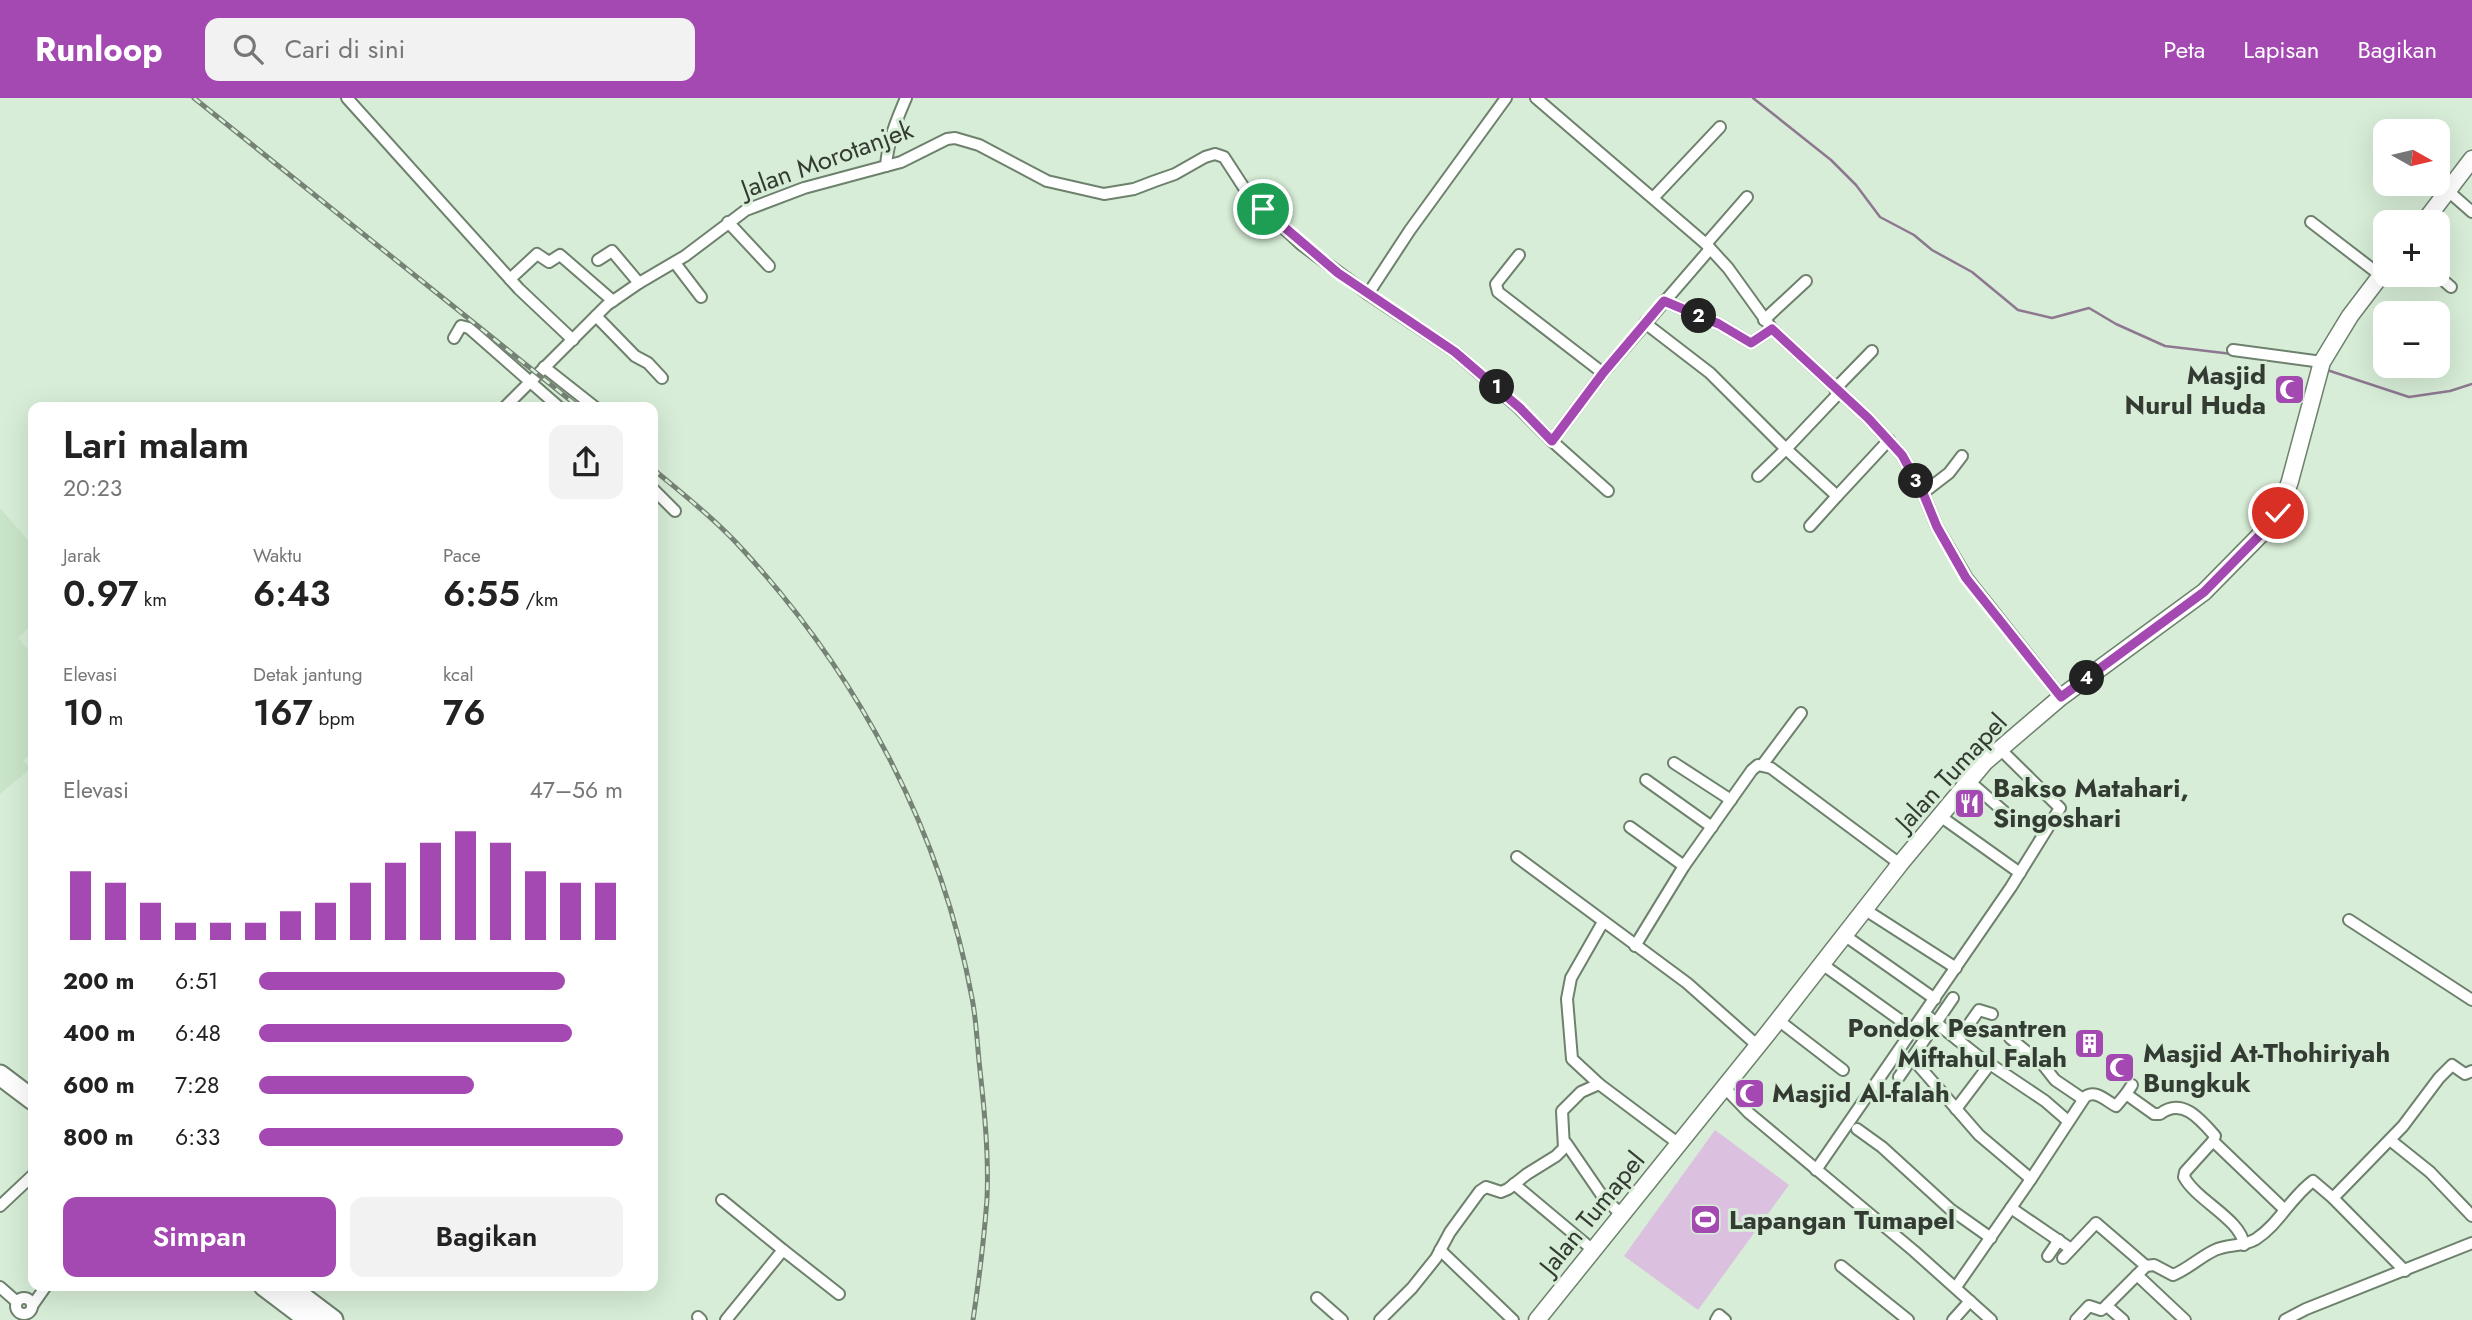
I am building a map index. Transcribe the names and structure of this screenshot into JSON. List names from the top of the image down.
{
  "streets": {
    "street": ["Jalan Morotanjek", "Jalan Tumapel"]
  },
  "places": {
    "mosque": ["Masjid Nurul Huda", "Masjid At-Thohiriyah Bungkuk", "Masjid Al-falah"],
    "restaurant": ["Bakso Matahari, Singoshari"],
    "building": ["Pondok Pesantren Miftahul Falah"],
    "sports": ["Lapangan Tumapel"]
  },
  "north": "right",
  "page": {
    "header": "Runloop",
    "search": "Cari di sini",
    "nav": ["Peta", "Lapisan", "Bagikan"],
    "map_buttons": ["+", "−"],
    "pins": [
      "2",
      "1",
      "3",
      "4"
    ],
    "heading": ["Lari malam", "20:23"],
    "stats": [
      ["Jarak", "0.97 km"],
      ["Waktu", "6:43"],
      ["Pace", "6:55 /km"],
      ["Elevasi", "10 m"],
      ["Detak jantung", "167 bpm"],
      ["kcal", "76"]
    ],
    "chart": ["Elevasi", "47–56 m"],
    "list": [
      {
        "name": "200 m",
        "note": "6:51"
      },
      {
        "name": "400 m",
        "note": "6:48"
      },
      {
        "name": "600 m",
        "note": "7:28"
      },
      {
        "name": "800 m",
        "note": "6:33"
      }
    ],
    "buttons": ["Simpan", "Bagikan"]
  }
}
